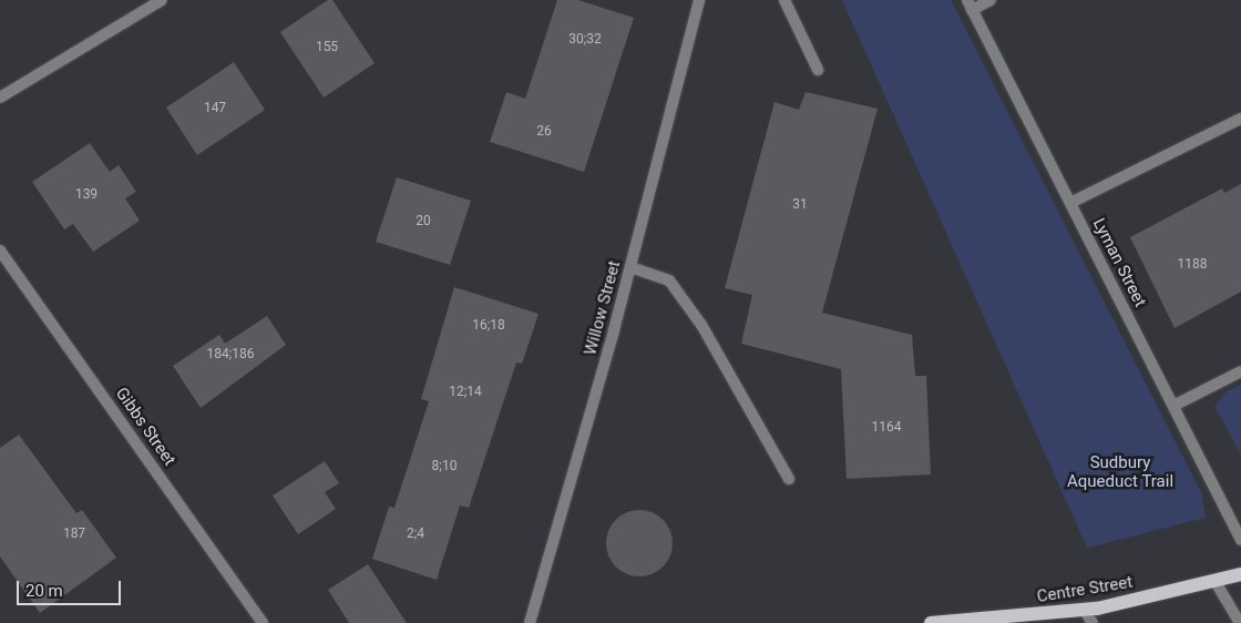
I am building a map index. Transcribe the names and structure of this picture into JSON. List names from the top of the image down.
{
  "streets": {
    "main road": ["Centre Street"],
    "street": ["Lyman Street", "Willow Street", "Gibbs Street"]
  },
  "parks": ["Sudbury Aqueduct Trail"],
  "house_numbers": [
    "30;32",
    "155",
    "147",
    "26",
    "139",
    "31",
    "20",
    "1188",
    "16;18",
    "184;186",
    "12;14",
    "1164",
    "8;10",
    "187",
    "2;4"
  ],
  "scale_bar": "20 m"
}
